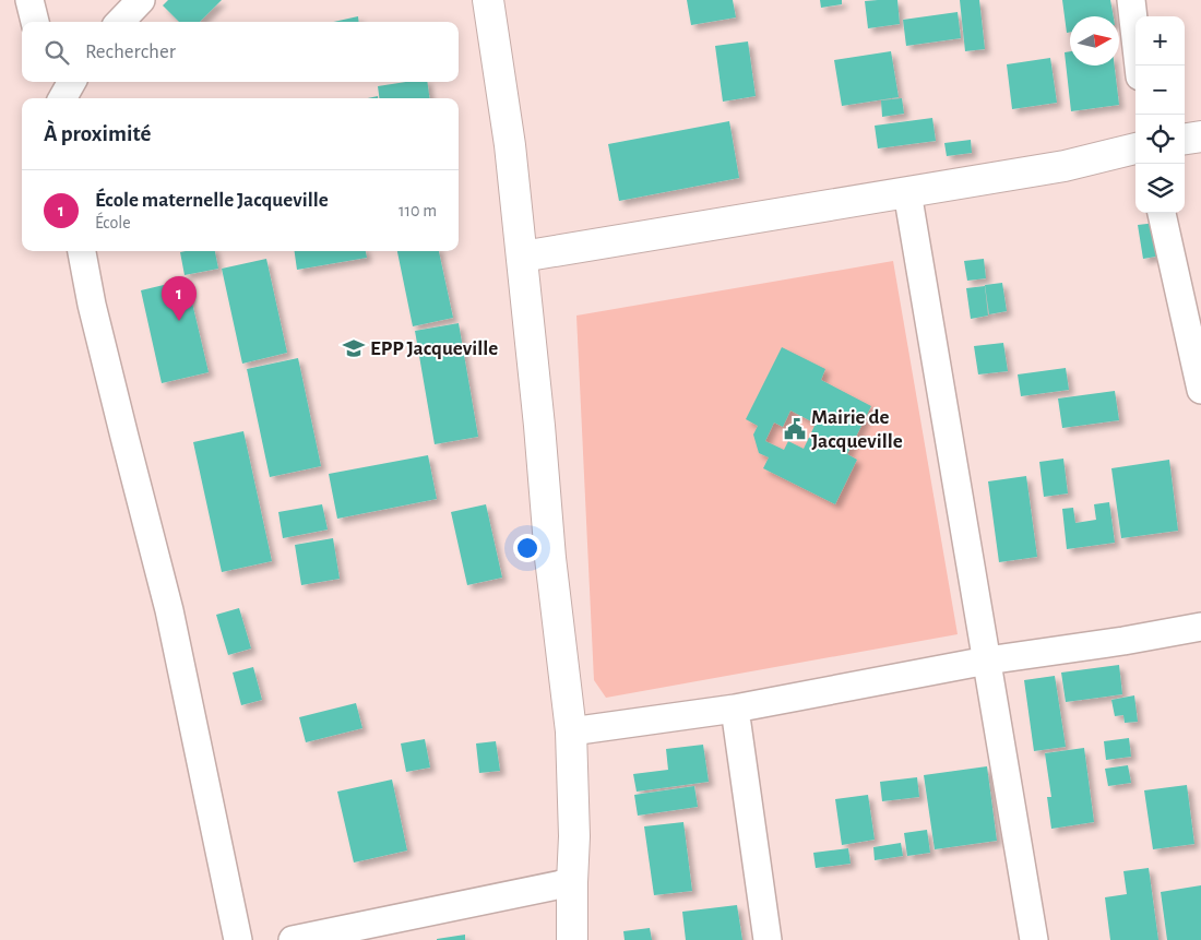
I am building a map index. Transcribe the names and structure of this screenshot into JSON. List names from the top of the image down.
{
  "places": {
    "school or university": ["EPP Jacqueville"],
    "public building": ["Mairie de Jacqueville"]
  },
  "north": "right",
  "page": {
    "map_buttons": ["+", "−"],
    "search": "Rechercher",
    "heading": "À proximité",
    "list": [
      {
        "mark": "1",
        "name": "École maternelle Jacqueville",
        "note": "École",
        "value": "110 m"
      }
    ],
    "pins": "1"
  }
}
